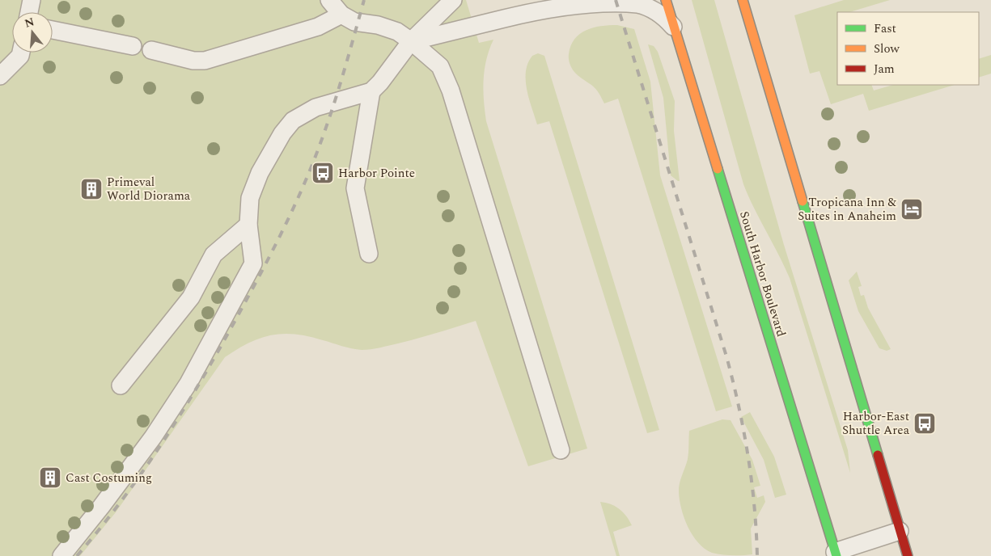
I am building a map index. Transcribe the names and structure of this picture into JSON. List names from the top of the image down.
{
  "streets": {
    "main road": ["South Harbor Boulevard"]
  },
  "places": {
    "bus stop": ["Harbor Pointe", "Harbor-East Shuttle Area"],
    "building": ["Primeval World Diorama", "Cast Costuming"],
    "hotel": ["Tropicana Inn & Suites in Anaheim"]
  },
  "legend": ["Fast", "Slow", "Jam"],
  "north": "top"
}
